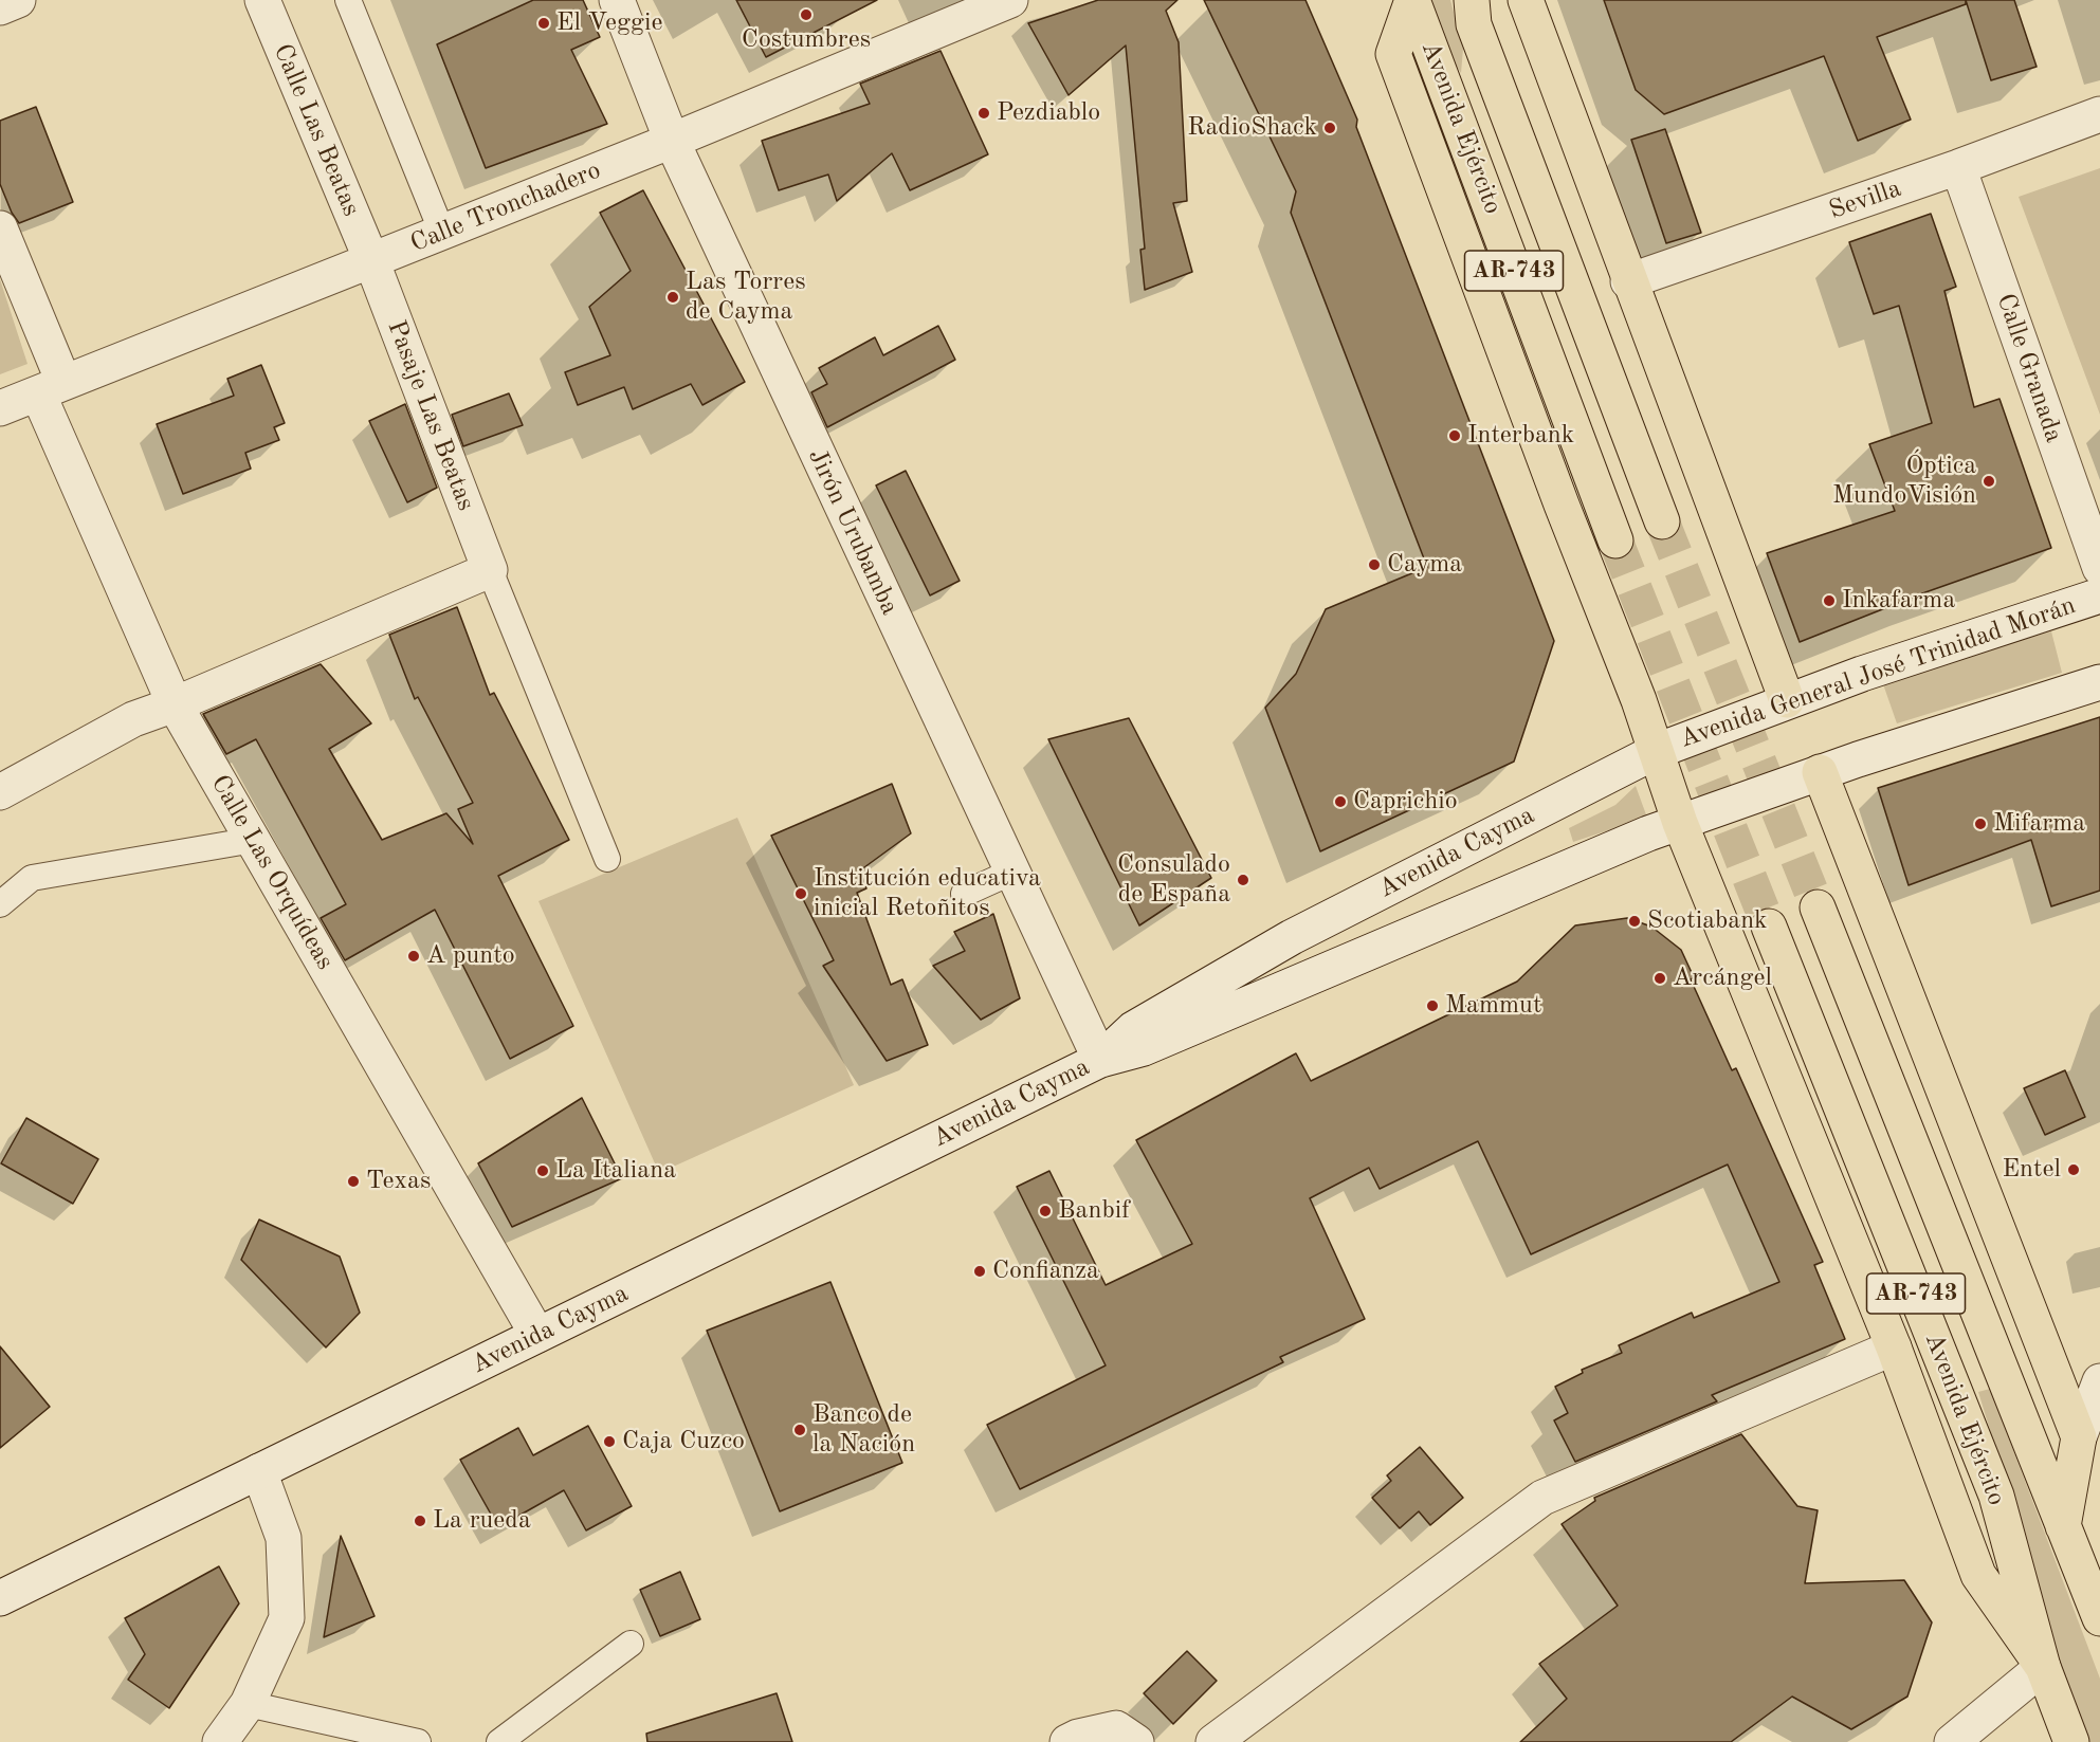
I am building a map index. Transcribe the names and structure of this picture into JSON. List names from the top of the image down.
{
  "streets": {
    "main road": ["Avenida Ejército", "AR-743"],
    "street": [
      "Calle Las Beatas",
      "Sevilla",
      "Calle Tronchadero",
      "Calle Granada",
      "Pasaje Las Beatas",
      "Jirón Urubamba",
      "Avenida General José Trinidad Morán",
      "Avenida Cayma",
      "Calle Las Orquídeas"
    ]
  },
  "crossings": [
    ["Calle Las Beatas", "Calle Tronchadero"],
    ["Calle Las Beatas", "Pasaje Las Beatas"],
    ["Sevilla", "Calle Granada"],
    ["Calle Tronchadero", "Pasaje Las Beatas"],
    ["Calle Tronchadero", "Jirón Urubamba"],
    ["Calle Tronchadero", "Calle Las Orquídeas"],
    ["Jirón Urubamba", "Avenida Cayma"],
    ["Avenida General José Trinidad Morán", "Avenida Cayma"],
    ["Avenida Cayma", "Calle Las Orquídeas"]
  ],
  "places": [
    "Costumbres",
    "El Veggie",
    "Pezdiablo",
    "RadioShack",
    "Las Torres de Cayma",
    "Interbank",
    "Óptica MundoVisión",
    "Cayma",
    "Inkafarma",
    "Caprichio",
    "Mifarma",
    "Consulado de España",
    "Institución educativa inicial Retoñitos",
    "Scotiabank",
    "A punto",
    "Arcángel",
    "Mammut",
    "Entel",
    "La Italiana",
    "Texas",
    "Banbif",
    "Confianza",
    "Banco de la Nación",
    "Caja Cuzco",
    "La rueda"
  ]
}
